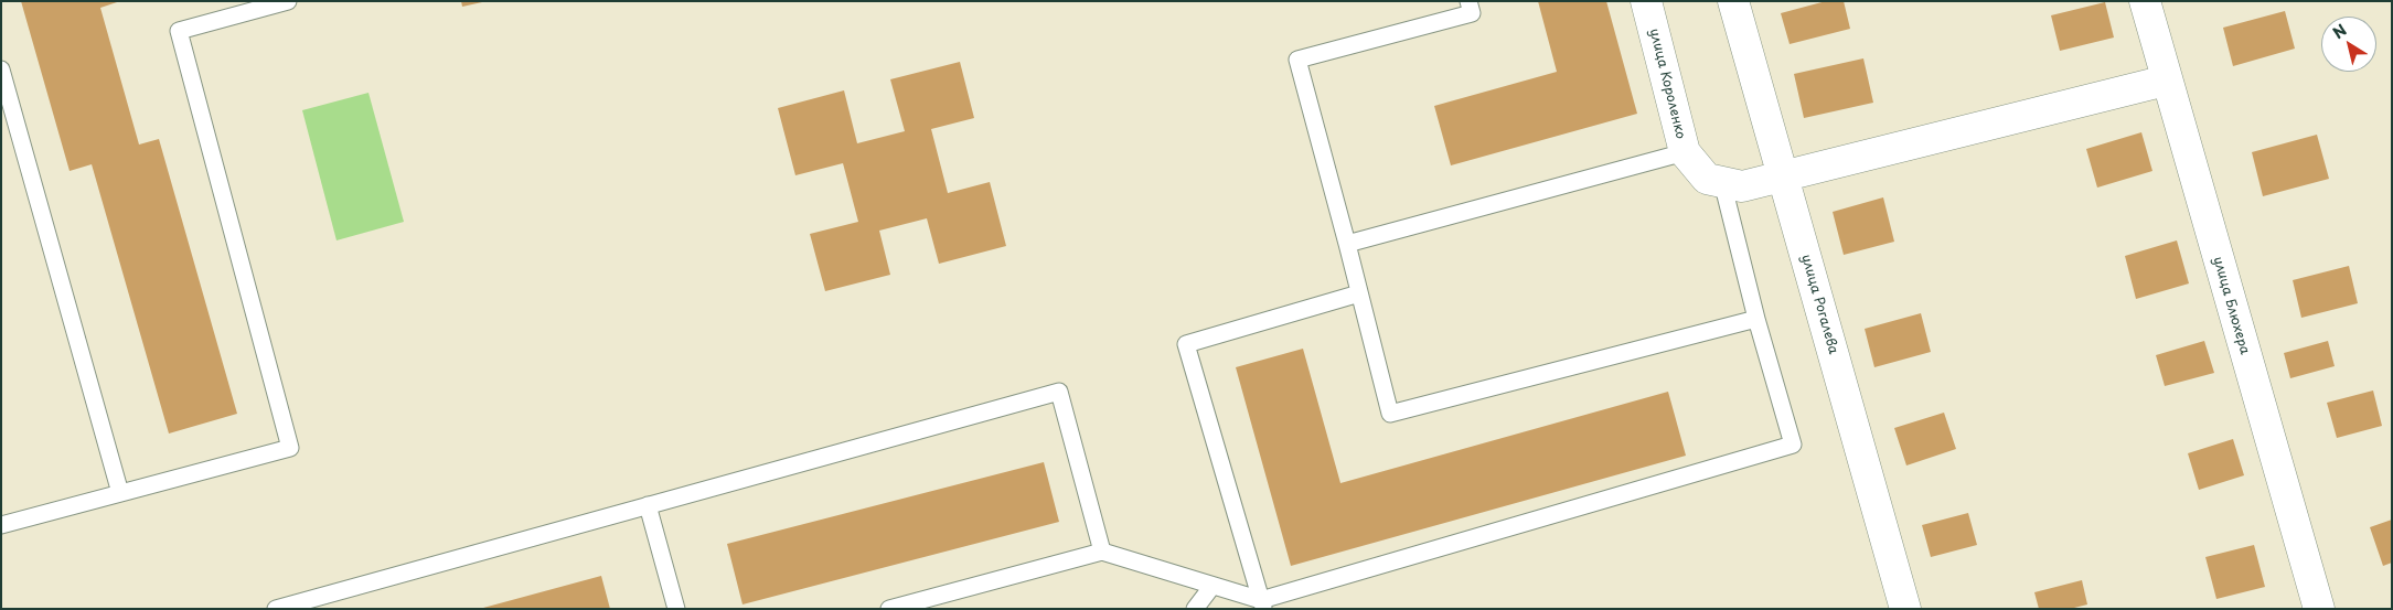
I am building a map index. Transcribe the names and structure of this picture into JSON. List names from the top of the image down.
{
  "streets": {
    "street": ["улица Короленко", "улица Рогалева", "улица Блюхера"]
  },
  "crossings": [
    ["улица Короленко", "улица Рогалева"],
    ["улица Короленко", "улица Блюхера"]
  ],
  "north": "top left"
}
